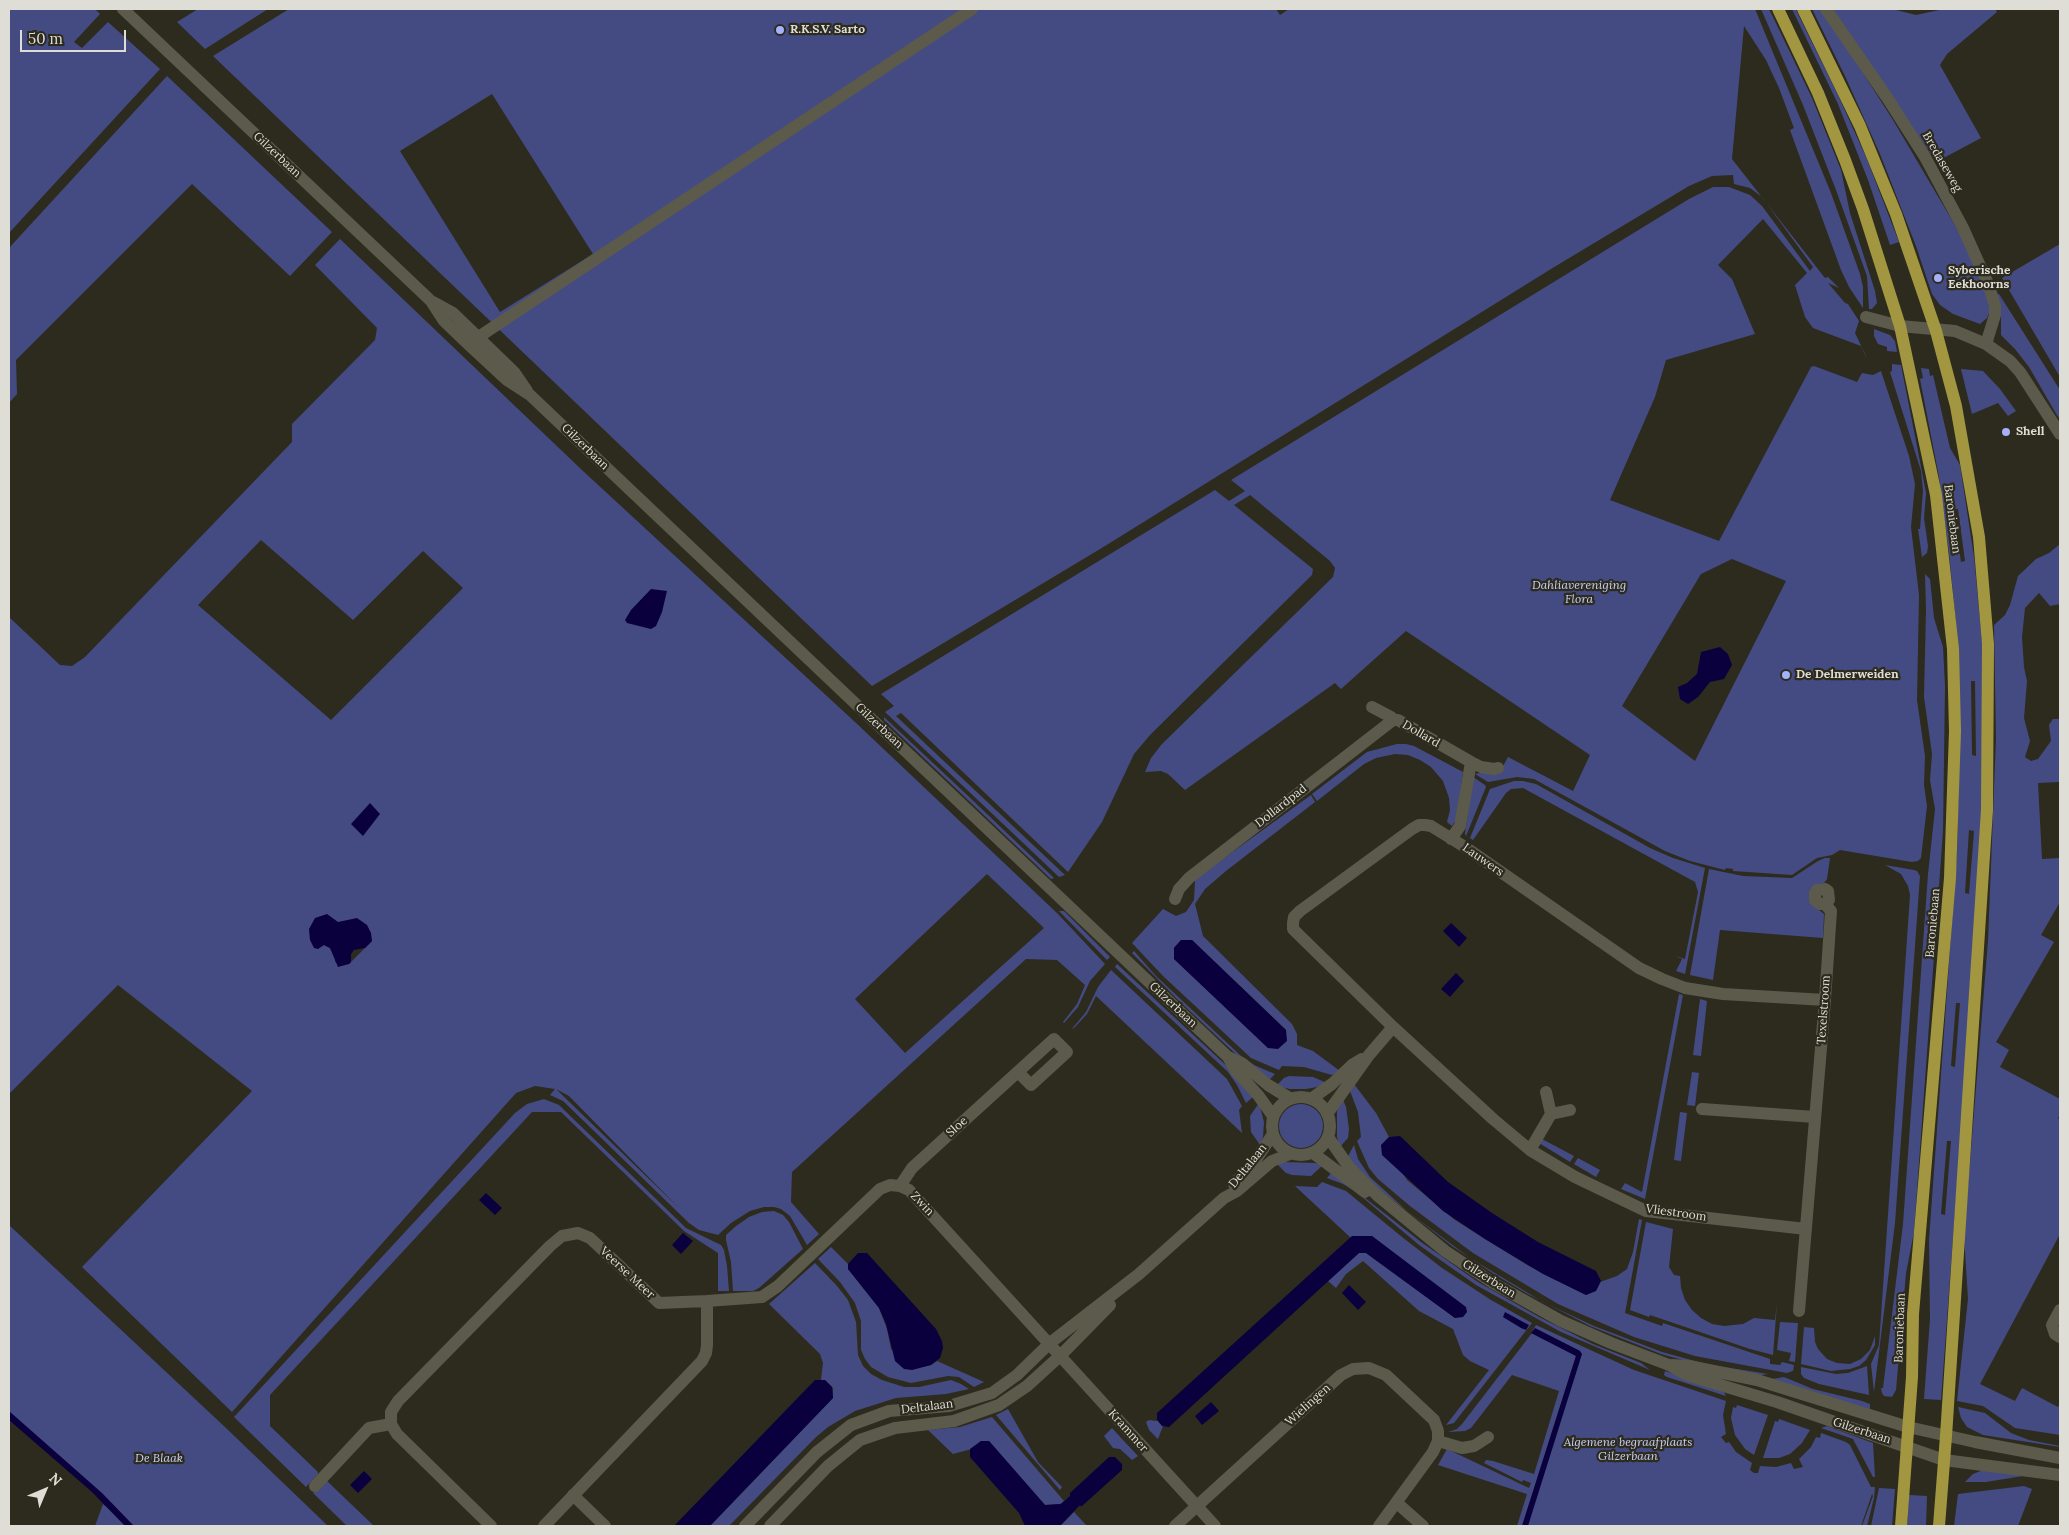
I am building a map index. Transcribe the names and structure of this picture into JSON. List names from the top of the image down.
{
  "streets": {
    "main road": ["Baroniebaan"],
    "street": [
      "Gilzerbaan",
      "Bredaseweg",
      "Dollard",
      "Dollardpad",
      "Lauwers",
      "Texelstroom",
      "Sloe",
      "Deltalaan",
      "Zwin",
      "Vliestroom",
      "Veerse Meer",
      "Wielingen",
      "Krammer"
    ]
  },
  "crossings": [
    ["Gilzerbaan", "Baroniebaan"],
    ["Gilzerbaan", "Deltalaan"],
    ["Dollard", "Dollardpad"],
    ["Lauwers", "Texelstroom"],
    ["Lauwers", "Vliestroom"],
    ["Texelstroom", "Vliestroom"],
    ["Sloe", "Zwin"],
    ["Deltalaan", "Zwin"],
    ["Deltalaan", "Krammer"],
    ["Zwin", "Veerse Meer"],
    ["Zwin", "Krammer"],
    ["Wielingen", "Krammer"]
  ],
  "parks": ["Dahliavereniging Flora", "Algemene begraafplaats Gilzerbaan", "De Blaak"],
  "places": [
    "R.K.S.V. Sarto",
    "Syberische Eekhoorns",
    "Shell",
    "De Delmerweiden"
  ],
  "scale_bar": "50 m",
  "north": "top right"
}
